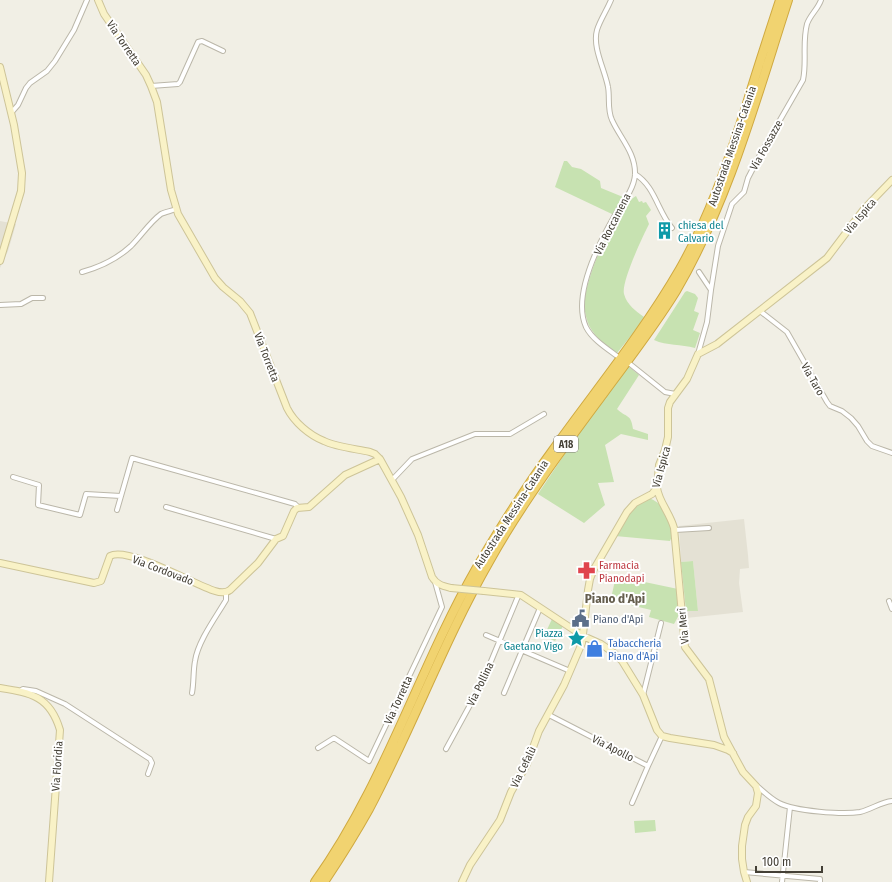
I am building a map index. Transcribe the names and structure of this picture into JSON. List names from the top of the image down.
{
  "streets": {
    "highway": ["Autostrada Messina-Catania", "A18"],
    "street": [
      "Via Torretta",
      "Via Fossazze",
      "Via Ispica",
      "Via Roccamena",
      "Via Taro",
      "Via Cordovado",
      "Via Merì",
      "Via Pollina",
      "Via Apollo",
      "Via Floridia",
      "Via Cefalù"
    ]
  },
  "crossings": [
    ["Via Fossazze", "Via Ispica"],
    ["Via Ispica", "Via Taro"],
    ["Via Ispica", "Via Cefalù"],
    ["Via Apollo", "Via Cefalù"]
  ],
  "districts": ["Piano d'Api"],
  "places": {
    "building": ["chiesa del Calvario"],
    "pharmacy": ["Farmacia Pianodapi"],
    "public building": ["Piano d'Api"],
    "place": ["Piazza Gaetano Vigo"],
    "shop": ["Tabaccheria Piano d'Api"]
  },
  "scale_bar": "100 m"
}
